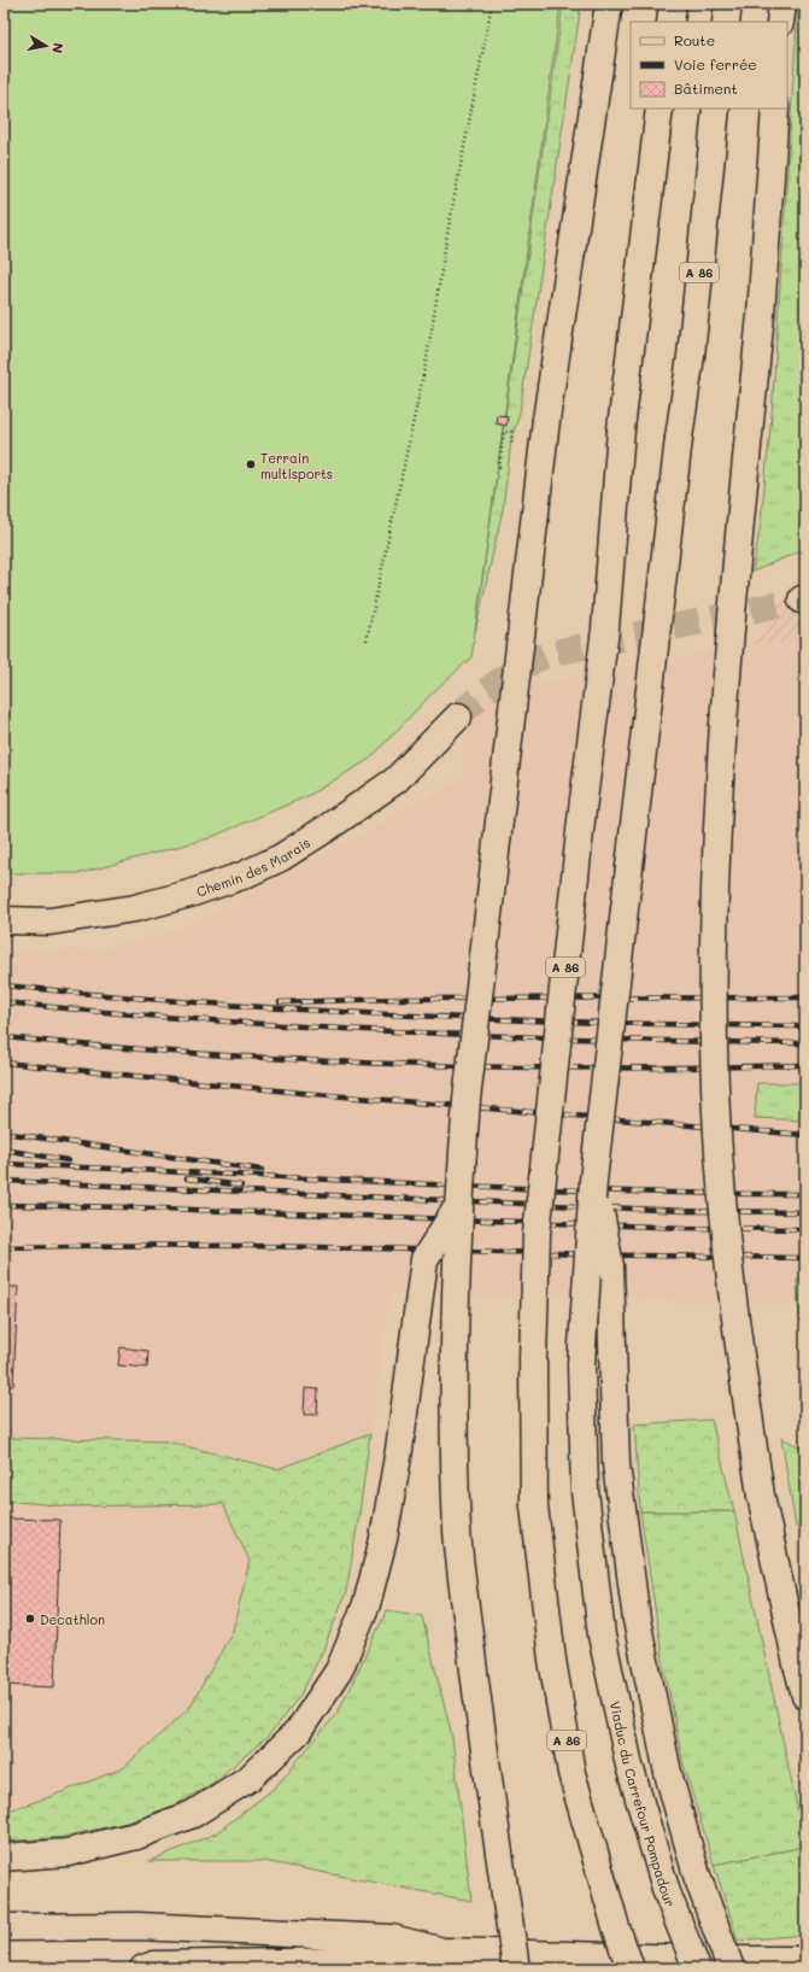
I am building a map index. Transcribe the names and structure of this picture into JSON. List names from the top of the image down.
{
  "streets": {
    "main road": ["A 86", "Chemin des Marais", "Viaduc du Carrefour Pompadour"]
  },
  "crossings": [
    ["A 86", "Viaduc du Carrefour Pompadour"]
  ],
  "places": ["Terrain multisports", "Decathlon"],
  "legend": ["Route", "Voie ferrée", "Bâtiment"],
  "north": "right"
}
